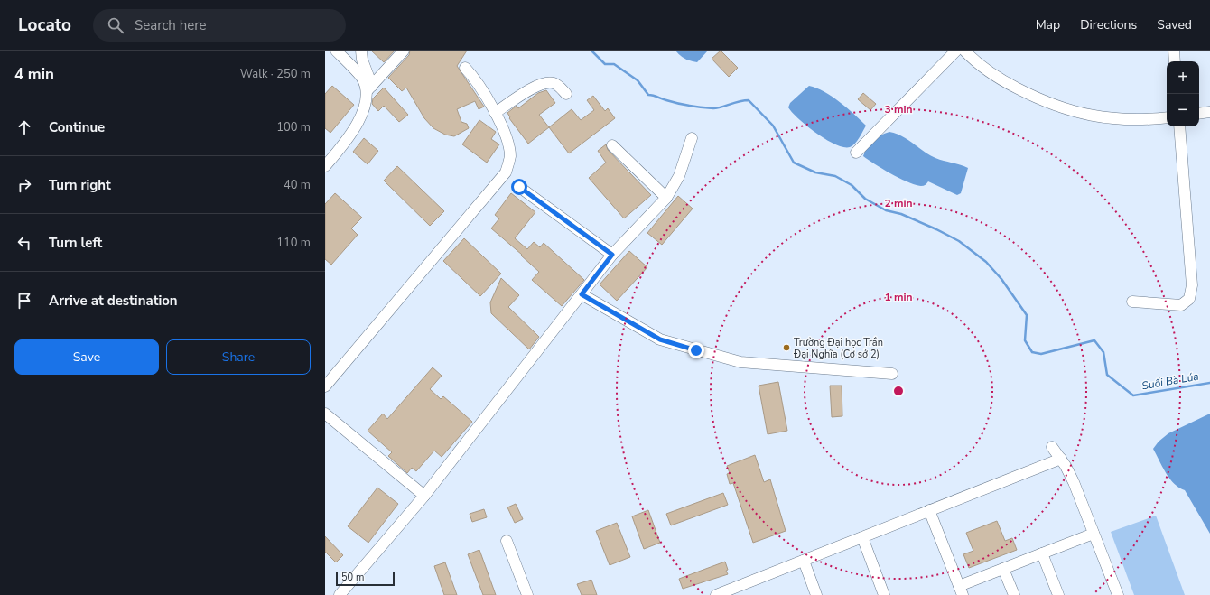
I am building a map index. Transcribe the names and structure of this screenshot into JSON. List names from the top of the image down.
{
  "water": ["Suối Bà Lúa"],
  "places": ["Trường Đại học Trần Đại Nghĩa (Cơ sở 2)"],
  "scale_bar": "50 m",
  "page": {
    "header": "Locato",
    "search": "Search here",
    "nav": ["Map", "Directions", "Saved"],
    "heading": ["4 min", "Walk · 250 m"],
    "map_buttons": ["+", "−"],
    "list": [
      ["Continue", "100 m"],
      ["Turn right", "40 m"],
      ["Turn left", "110 m"],
      "Arrive at destination"
    ],
    "buttons": ["Save", "Share"],
    "scale": "50 m"
  },
  "rings": ["3 min", "2 min", "1 min"]
}
